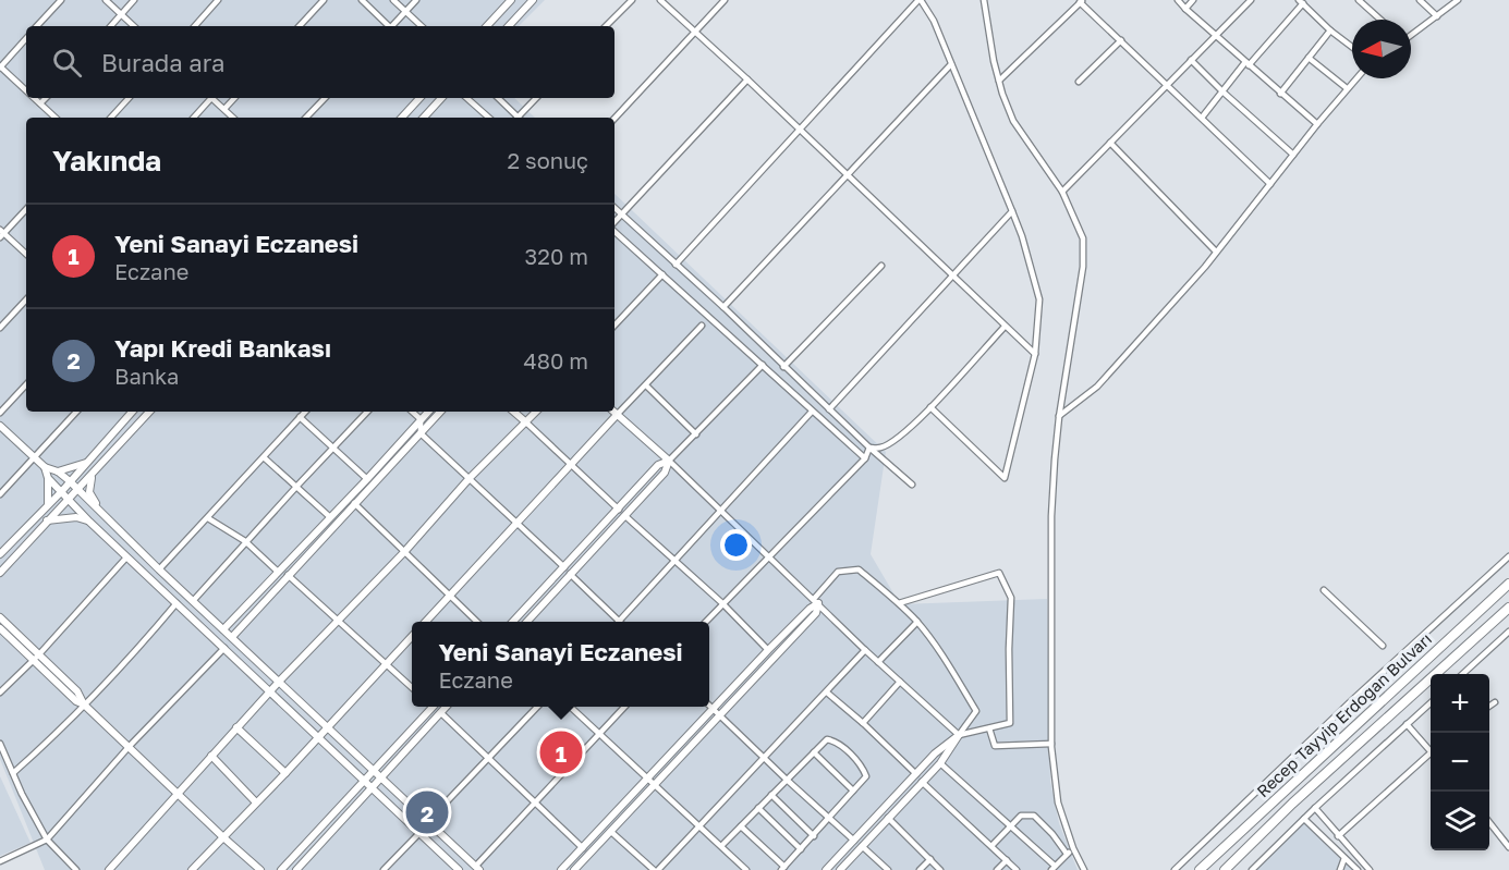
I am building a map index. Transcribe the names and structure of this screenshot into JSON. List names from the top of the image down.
{
  "streets": {
    "highway": ["Recep Tayyip Erdoğan Bulvarı"]
  },
  "north": "left",
  "page": {
    "search": "Burada ara",
    "heading": ["Yakında", "2 sonuç"],
    "list": [
      {
        "mark": "1",
        "name": "Yeni Sanayi Eczanesi",
        "note": "Eczane",
        "value": "320 m"
      },
      {
        "mark": "2",
        "name": "Yapı Kredi Bankası",
        "note": "Banka",
        "value": "480 m"
      }
    ],
    "popup": ["Yeni Sanayi Eczanesi", "Eczane"],
    "map_buttons": ["+", "−"],
    "pins": ["1", "2"]
  }
}
